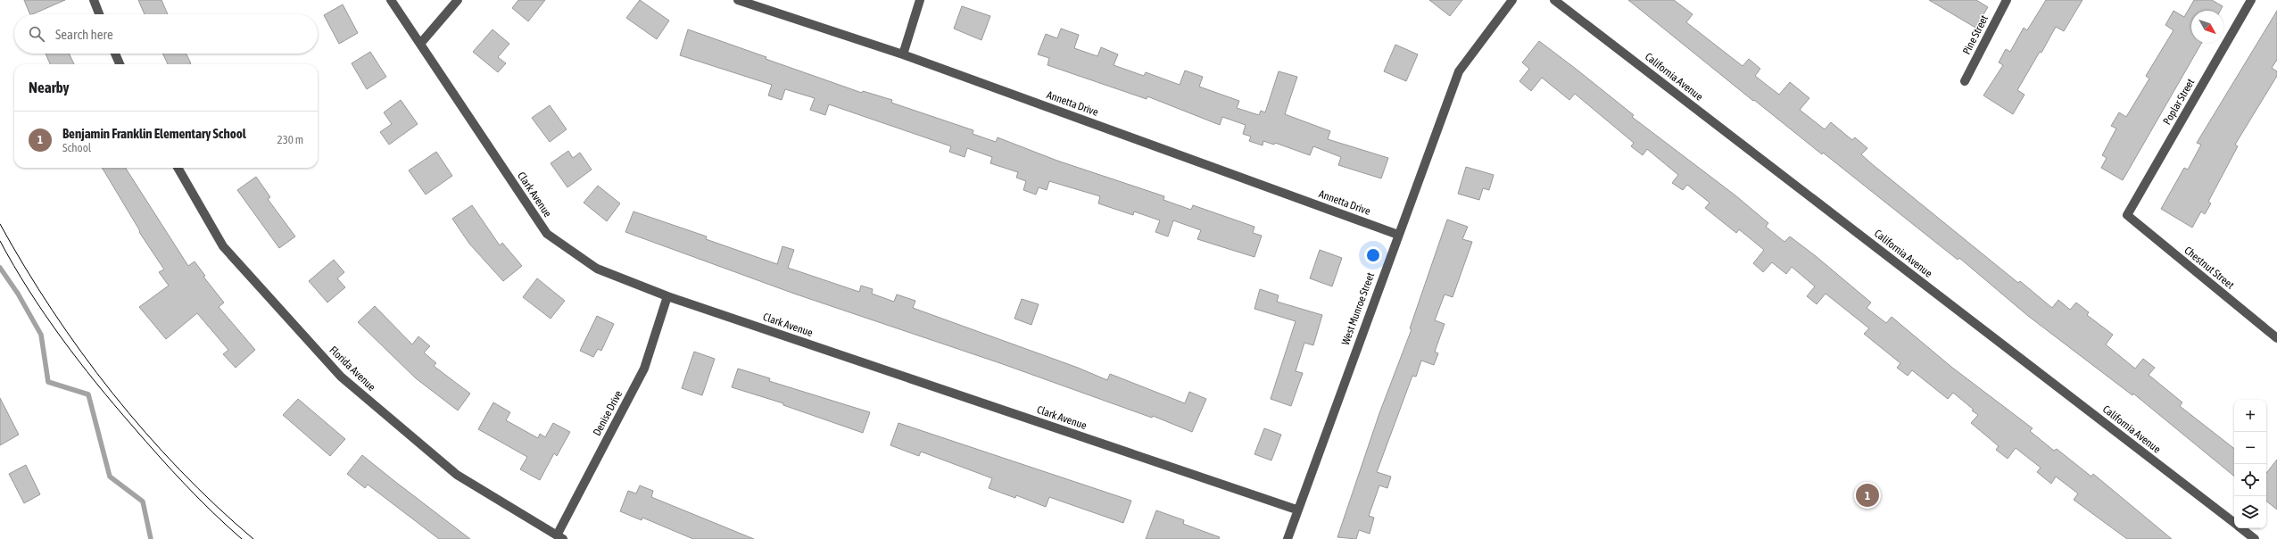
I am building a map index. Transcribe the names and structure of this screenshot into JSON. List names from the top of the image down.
{
  "streets": {
    "street": [
      "Pine Street",
      "California Avenue",
      "Poplar Street",
      "Annetta Drive",
      "Clark Avenue",
      "Chestnut Street",
      "West Munroe Street",
      "Florida Avenue",
      "Denise Drive"
    ]
  },
  "crossings": [
    ["Poplar Street", "Chestnut Street"],
    ["Annetta Drive", "West Munroe Street"],
    ["Clark Avenue", "West Munroe Street"],
    ["Clark Avenue", "Denise Drive"],
    ["Florida Avenue", "Denise Drive"]
  ],
  "north": "bottom right",
  "page": {
    "search": "Search here",
    "heading": "Nearby",
    "list": [
      {
        "mark": "1",
        "name": "Benjamin Franklin Elementary School",
        "note": "School",
        "value": "230 m"
      }
    ],
    "map_buttons": ["+", "−"],
    "pins": "1"
  }
}
